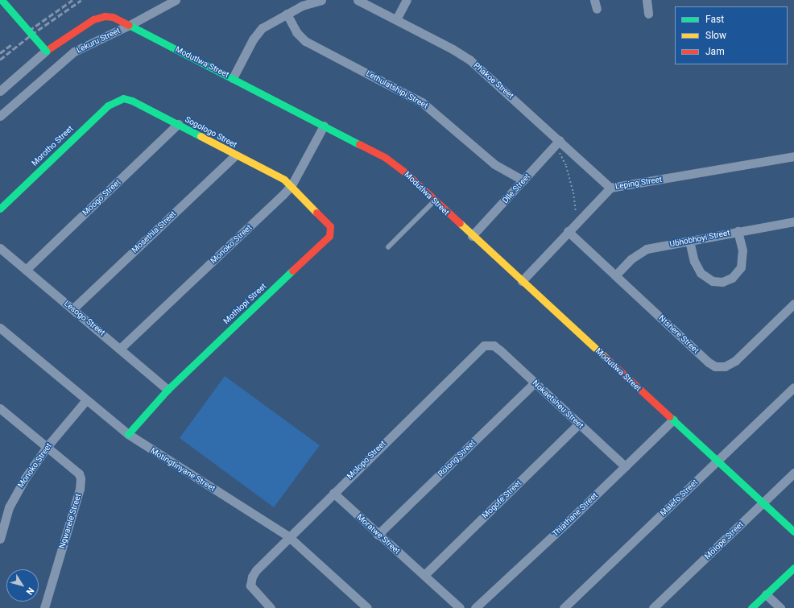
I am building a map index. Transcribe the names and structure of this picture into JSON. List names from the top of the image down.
{
  "streets": {
    "street": [
      "Lekuru Street",
      "Modutlwa Street",
      "Phakoe Street",
      "Lethulatshipi Street",
      "Sogologo Street",
      "Morotho Street",
      "Leping Street",
      "Dlle Street",
      "Moogo Street",
      "Mosethla Street",
      "Ubhobhoyi Street",
      "Monoko Street",
      "Mothlopi Street",
      "Lesogo Street",
      "Ntshere Street",
      "Nokaetsheu Street",
      "Rolong Street",
      "Molopo Street",
      "Motingtinyane Street",
      "Malefo Street",
      "Mogofe Street",
      "Thlathane Street",
      "Ngwarele Street",
      "Moratwe Street",
      "Molope Street"
    ]
  },
  "crossings": [
    ["Lekuru Street", "Modutlwa Street"],
    ["Modutlwa Street", "Leping Street"],
    ["Modutlwa Street", "Dlle Street"],
    ["Modutlwa Street", "Monoko Street"],
    ["Modutlwa Street", "Malefo Street"],
    ["Modutlwa Street", "Thlathane Street"],
    ["Modutlwa Street", "Molope Street"],
    ["Phakoe Street", "Leping Street"],
    ["Phakoe Street", "Dlle Street"],
    ["Lethulatshipi Street", "Dlle Street"],
    ["Sogologo Street", "Morotho Street"],
    ["Sogologo Street", "Moogo Street"],
    ["Sogologo Street", "Mosethla Street"],
    ["Sogologo Street", "Monoko Street"],
    ["Sogologo Street", "Mothlopi Street"],
    ["Leping Street", "Ntshere Street"],
    ["Moogo Street", "Lesogo Street"],
    ["Mosethla Street", "Lesogo Street"],
    ["Ubhobhoyi Street", "Ntshere Street"],
    ["Monoko Street", "Mothlopi Street"],
    ["Monoko Street", "Lesogo Street"],
    ["Monoko Street", "Motingtinyane Street"],
    ["Monoko Street", "Ngwarele Street"],
    ["Mothlopi Street", "Lesogo Street"],
    ["Mothlopi Street", "Motingtinyane Street"],
    ["Nokaetsheu Street", "Rolong Street"],
    ["Nokaetsheu Street", "Molopo Street"],
    ["Nokaetsheu Street", "Mogofe Street"],
    ["Nokaetsheu Street", "Thlathane Street"],
    ["Rolong Street", "Moratwe Street"],
    ["Molopo Street", "Motingtinyane Street"],
    ["Molopo Street", "Moratwe Street"],
    ["Mogofe Street", "Moratwe Street"]
  ],
  "legend": ["Fast", "Slow", "Jam"],
  "north": "bottom right"
}
